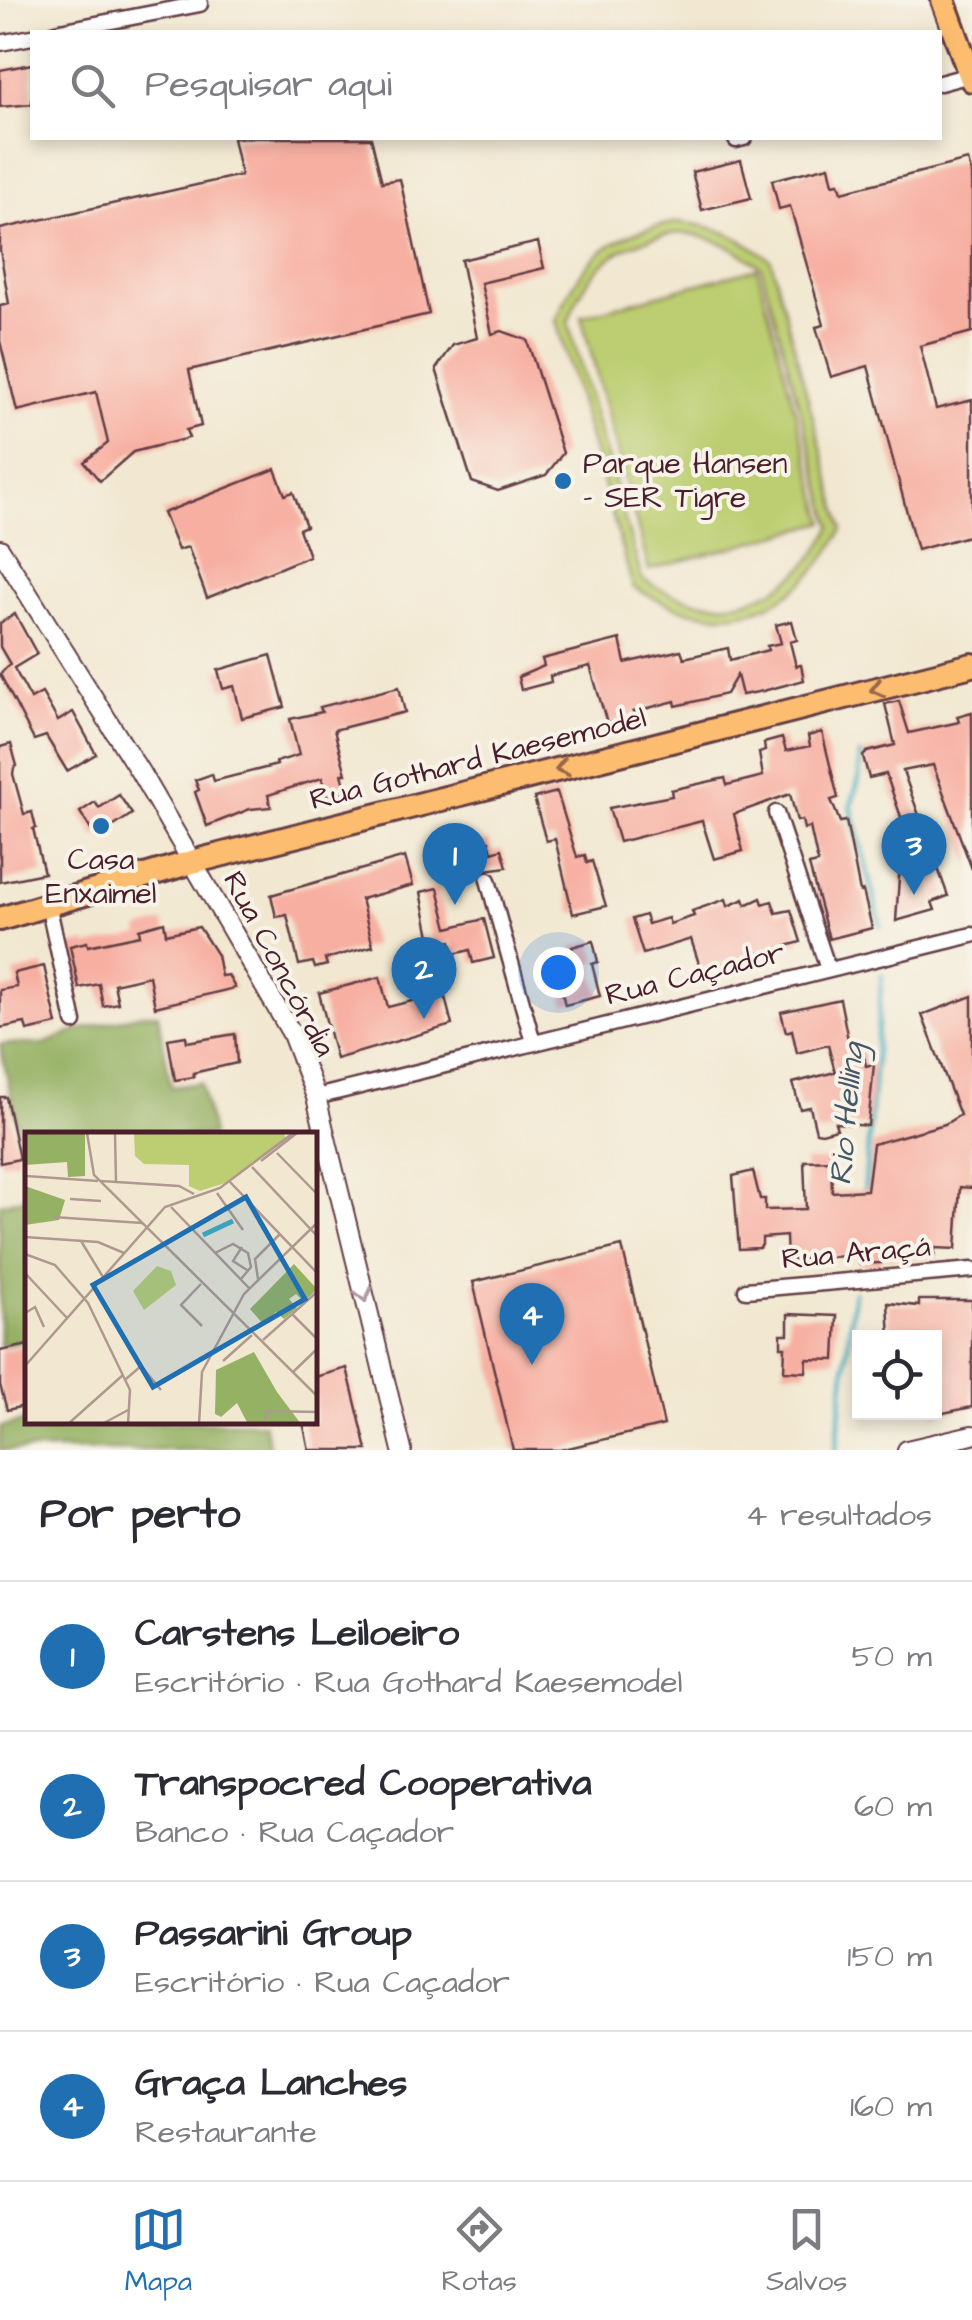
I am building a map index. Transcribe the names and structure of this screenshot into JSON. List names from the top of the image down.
{
  "streets": {
    "main road": ["Rua Gothard Kaesemodel"],
    "street": ["Rua Concórdia", "Rua Caçador", "Rua Araçá"]
  },
  "crossings": [
    ["Rua Gothard Kaesemodel", "Rua Concórdia"],
    ["Rua Concórdia", "Rua Caçador"]
  ],
  "one_way": ["Rua Gothard Kaesemodel", "Rua Concórdia"],
  "water": ["Rio Helling"],
  "places": ["Parque Hansen - SER Tigre", "Casa Enxaimel"],
  "page": {
    "search": "Pesquisar aqui",
    "pins": [
      "3",
      "1",
      "2",
      "4"
    ],
    "heading": ["Por perto", "4 resultados"],
    "list": [
      {
        "mark": "1",
        "name": "Carstens Leiloeiro",
        "note": "Escritório · Rua Gothard Kaesemodel",
        "value": "50 m"
      },
      {
        "mark": "2",
        "name": "Transpocred Cooperativa",
        "note": "Banco · Rua Caçador",
        "value": "60 m"
      },
      {
        "mark": "3",
        "name": "Passarini Group",
        "note": "Escritório · Rua Caçador",
        "value": "150 m"
      },
      {
        "mark": "4",
        "name": "Graça Lanches",
        "note": "Restaurante",
        "value": "160 m"
      }
    ],
    "nav": ["Mapa", "Rotas", "Salvos"]
  }
}
